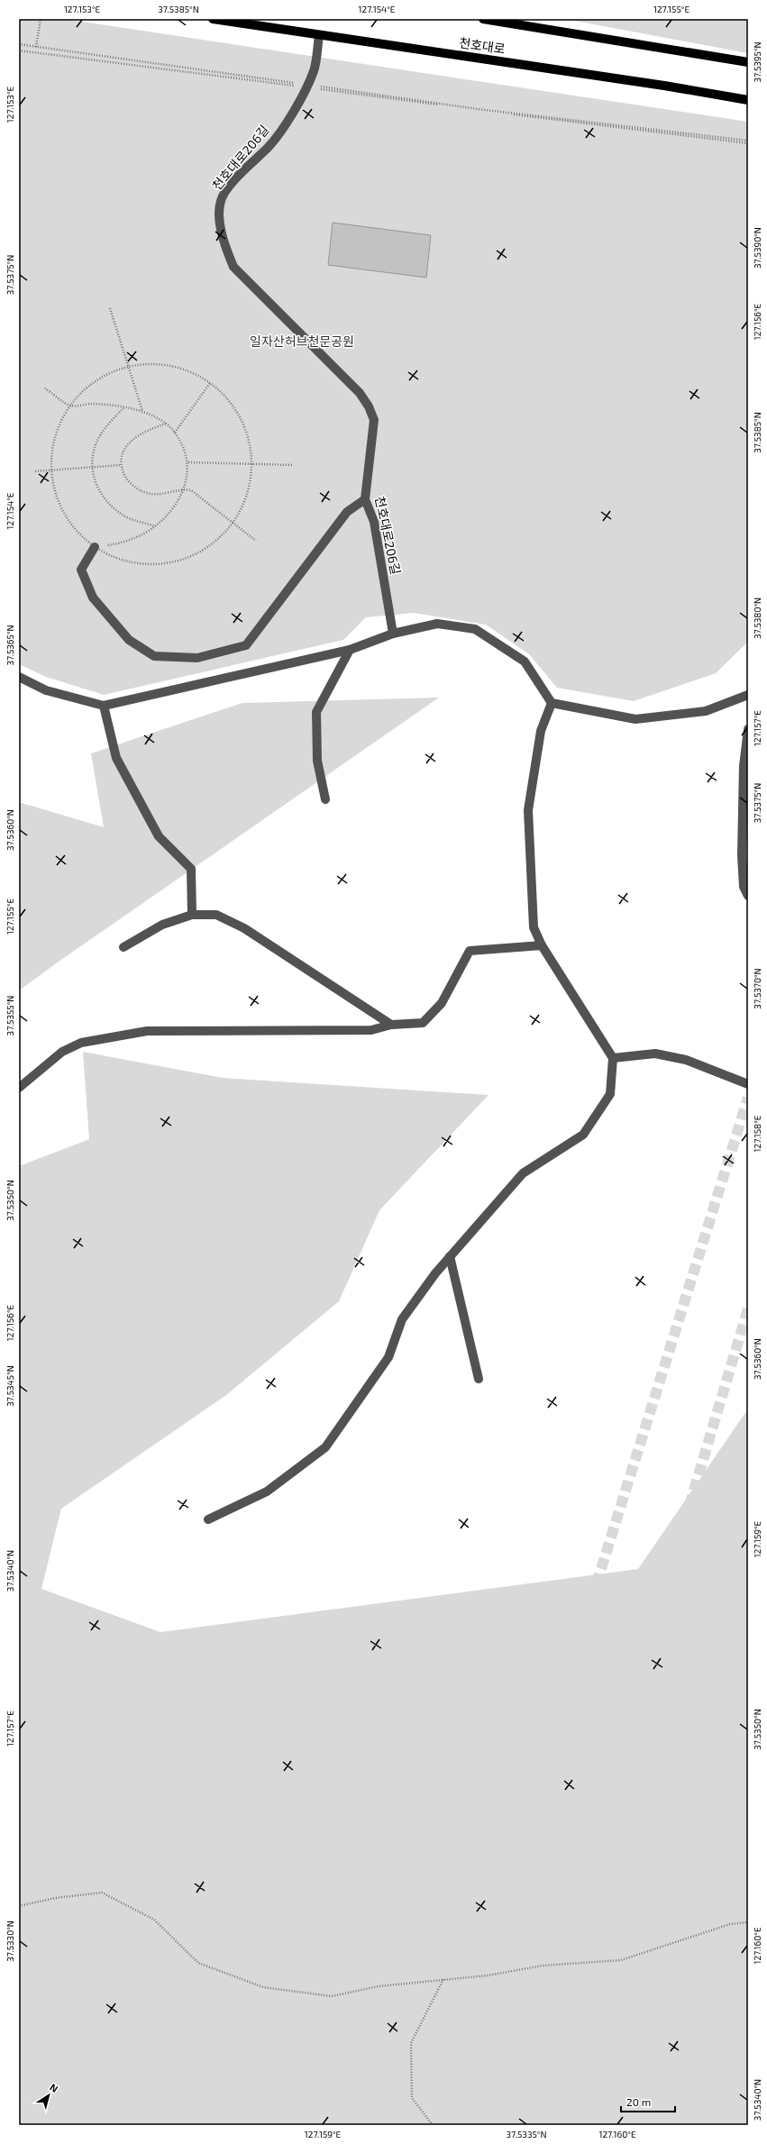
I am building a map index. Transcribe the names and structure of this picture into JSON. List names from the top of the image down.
{
  "streets": {
    "main road": ["천호대로"],
    "street": ["천호대로206길"]
  },
  "crossings": [
    ["천호대로", "천호대로206길"]
  ],
  "parks": ["일자산허브천문공원"],
  "scale_bar": "20 m",
  "north": "top right",
  "coordinates": [
    "127.153°E",
    "37.5385°N",
    "127.154°E",
    "127.155°E",
    "37.5395°N",
    "37.5390°N",
    "37.5375°N",
    "127.156°E",
    "37.5380°N",
    "37.5365°N",
    "127.157°E",
    "37.5360°N",
    "37.5370°N",
    "37.5355°N",
    "127.158°E",
    "37.5350°N",
    "37.5345°N",
    "127.159°E",
    "37.5340°N",
    "37.5330°N",
    "127.160°E",
    "37.5335°N"
  ]
}
